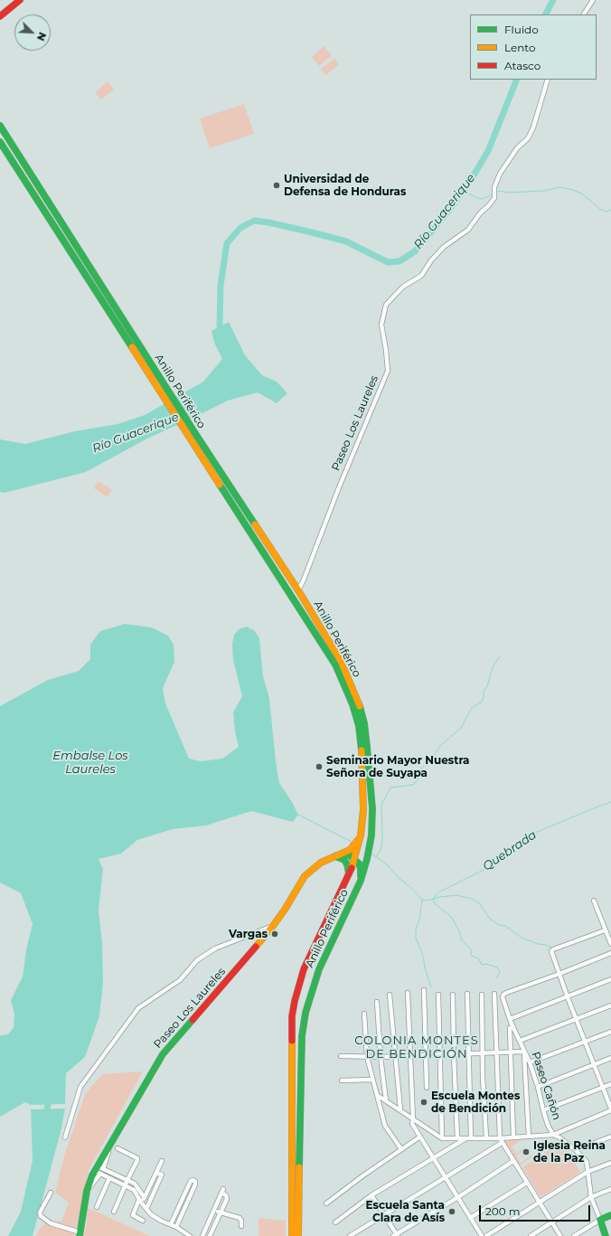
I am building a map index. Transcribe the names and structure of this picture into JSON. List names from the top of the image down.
{
  "streets": {
    "main road": ["Anillo Periférico", "Paseo Los Laureles", "Paseo Cañón"]
  },
  "crossings": [
    ["Anillo Periférico", "Paseo Los Laureles"]
  ],
  "districts": ["COLONIA MONTES DE BENDICIÓN"],
  "water": ["Río Guacerique", "Embalse Los Laureles", "Quebrada"],
  "places": [
    "Universidad de Defensa de Honduras",
    "Seminario Mayor Nuestra Señora de Suyapa",
    "Vargas",
    "Escuela Montes de Bendición",
    "Iglesia Reina de la Paz",
    "Escuela Santa Clara de Asís"
  ],
  "legend": ["Fluido", "Lento", "Atasco"],
  "scale_bar": "200 m",
  "north": "bottom right"
}
